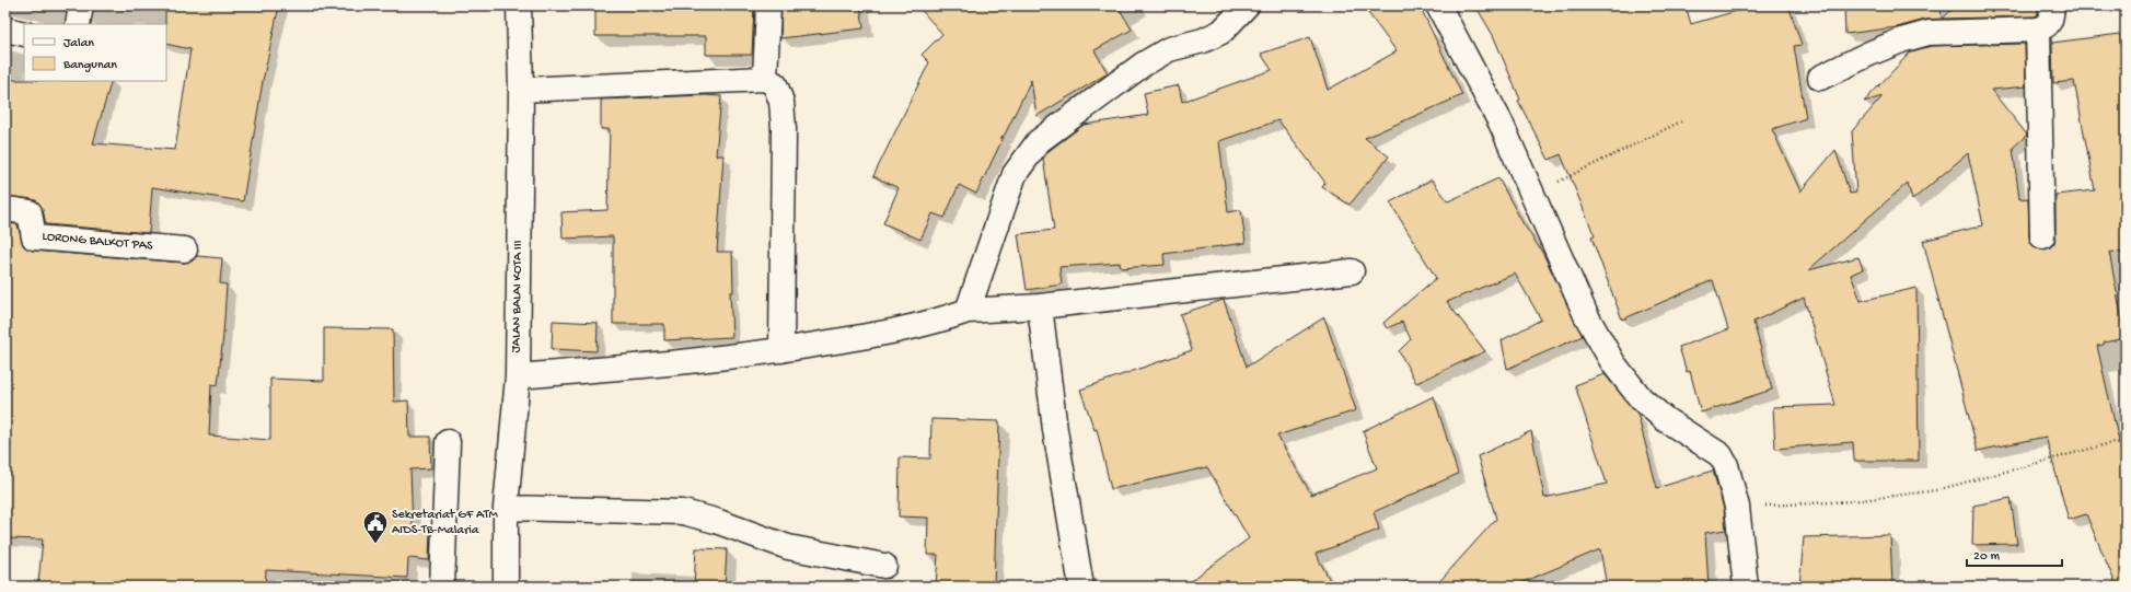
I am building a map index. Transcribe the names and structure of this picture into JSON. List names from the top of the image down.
{
  "streets": {
    "street": ["LORONG BALKOT PAS", "JALAN BALAI KOTA III"]
  },
  "places": {
    "public building": ["Sekretariat GF ATM AIDS-TB-Malaria"]
  },
  "legend": ["Jalan", "Bangunan"],
  "scale_bar": "20 m"
}
